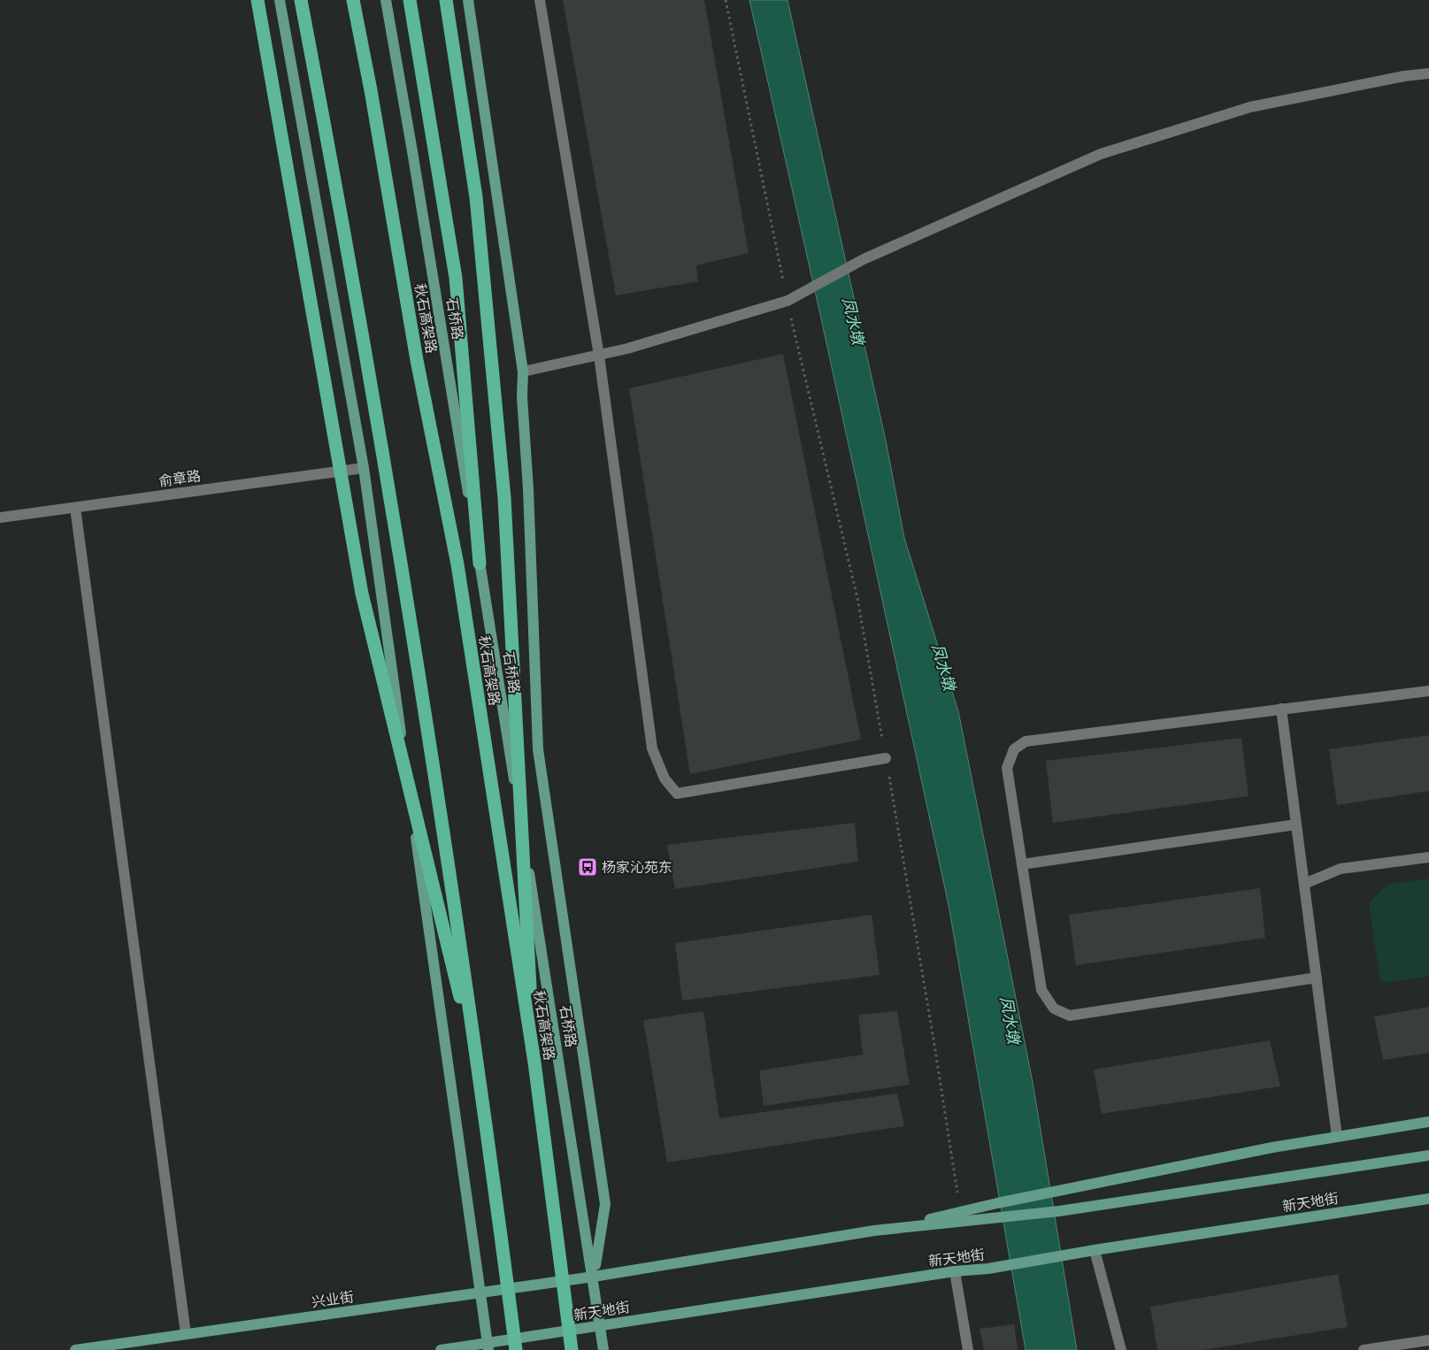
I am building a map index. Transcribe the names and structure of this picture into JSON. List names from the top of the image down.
{
  "streets": {
    "highway": ["秋石高架路"],
    "main road": ["石桥路", "新天地街", "兴业街"],
    "street": ["俞章路"]
  },
  "crossings": [
    ["石桥路", "新天地街"],
    ["石桥路", "兴业街"],
    ["新天地街", "兴业街"]
  ],
  "water": ["凤水墩"],
  "places": {
    "bus stop": ["杨家沁苑东"]
  }
}
